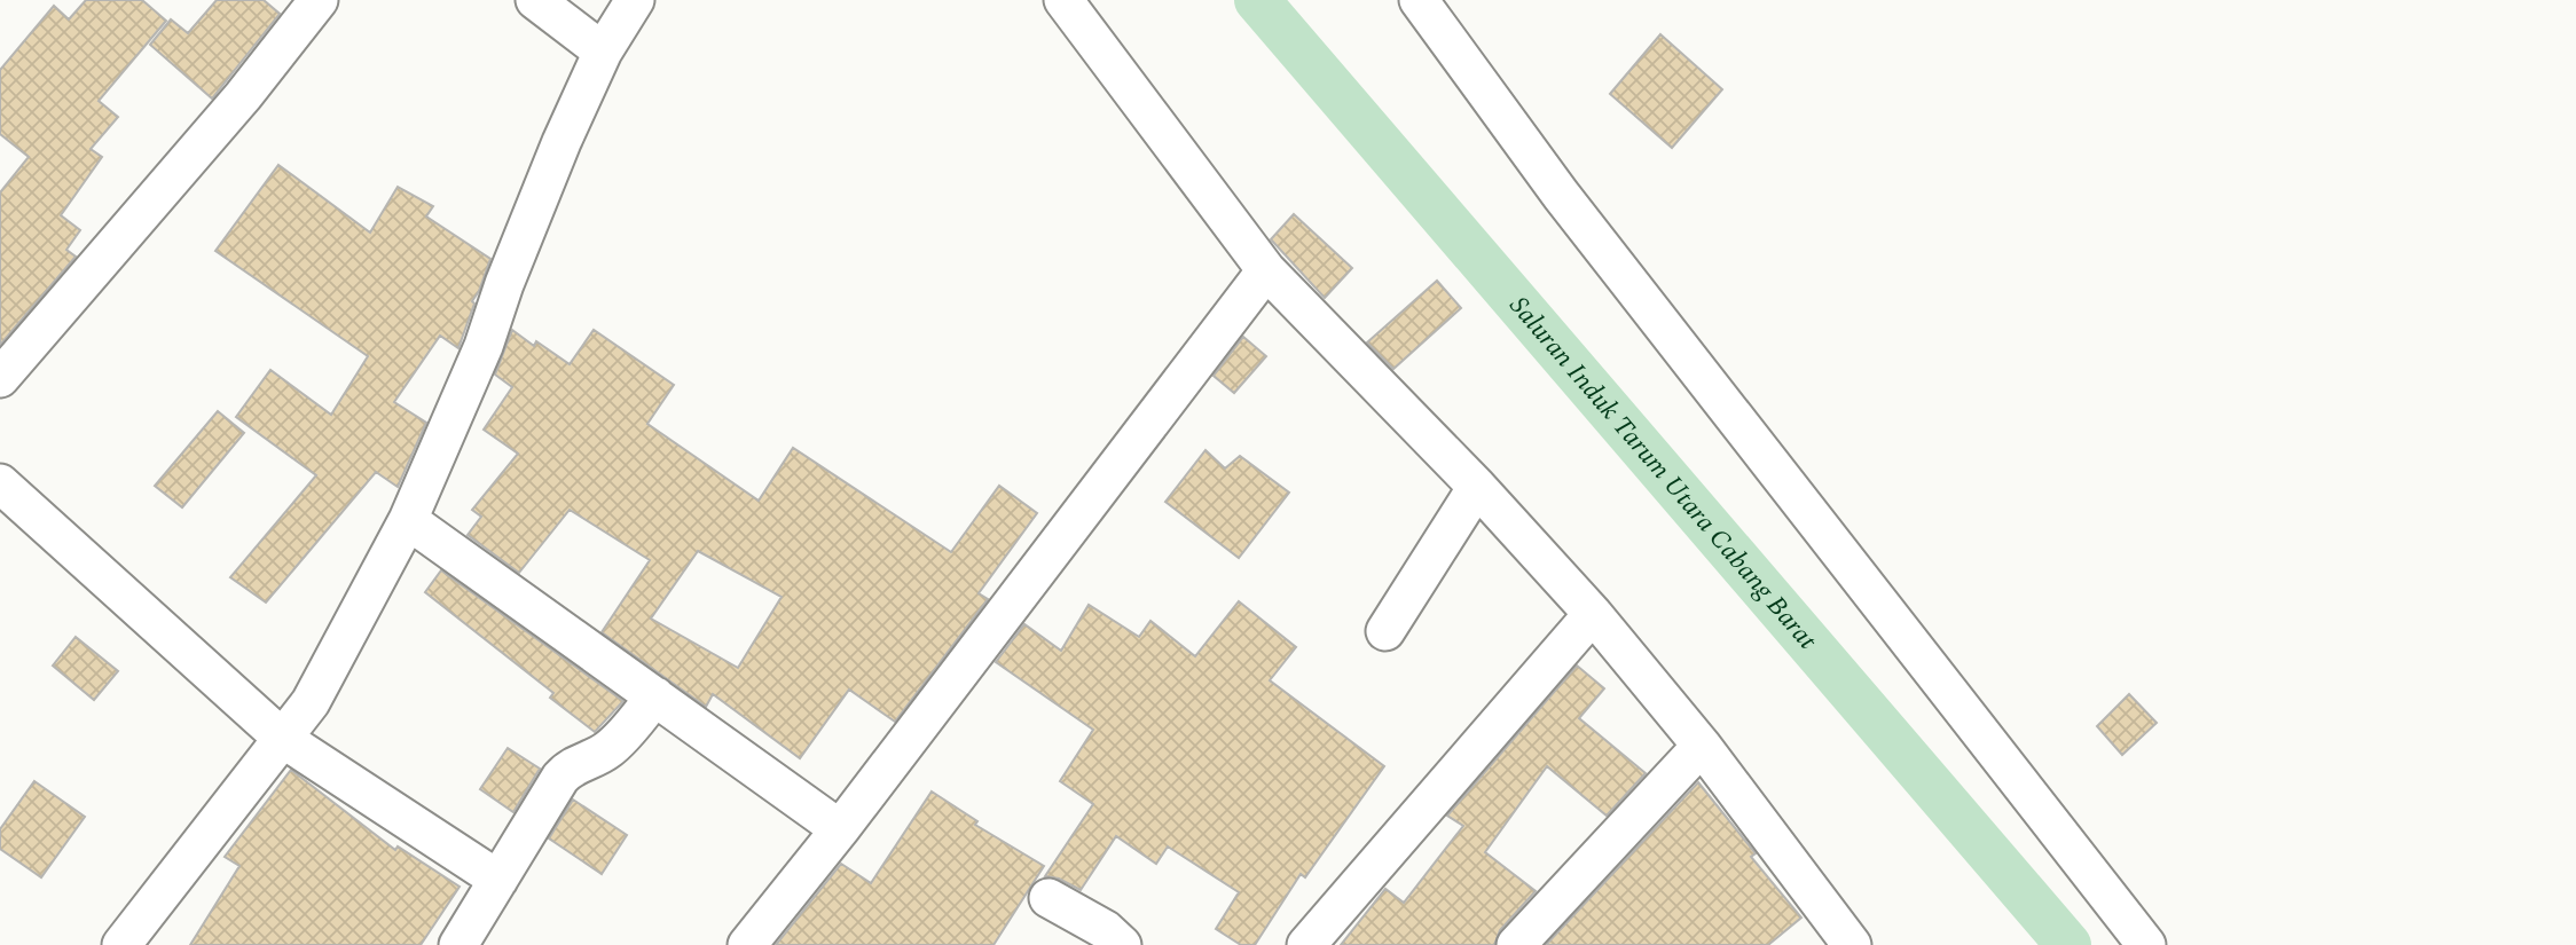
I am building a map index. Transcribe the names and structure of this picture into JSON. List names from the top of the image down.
{
  "water": ["Saluran Induk Tarum Utara Cabang Barat"]
}
